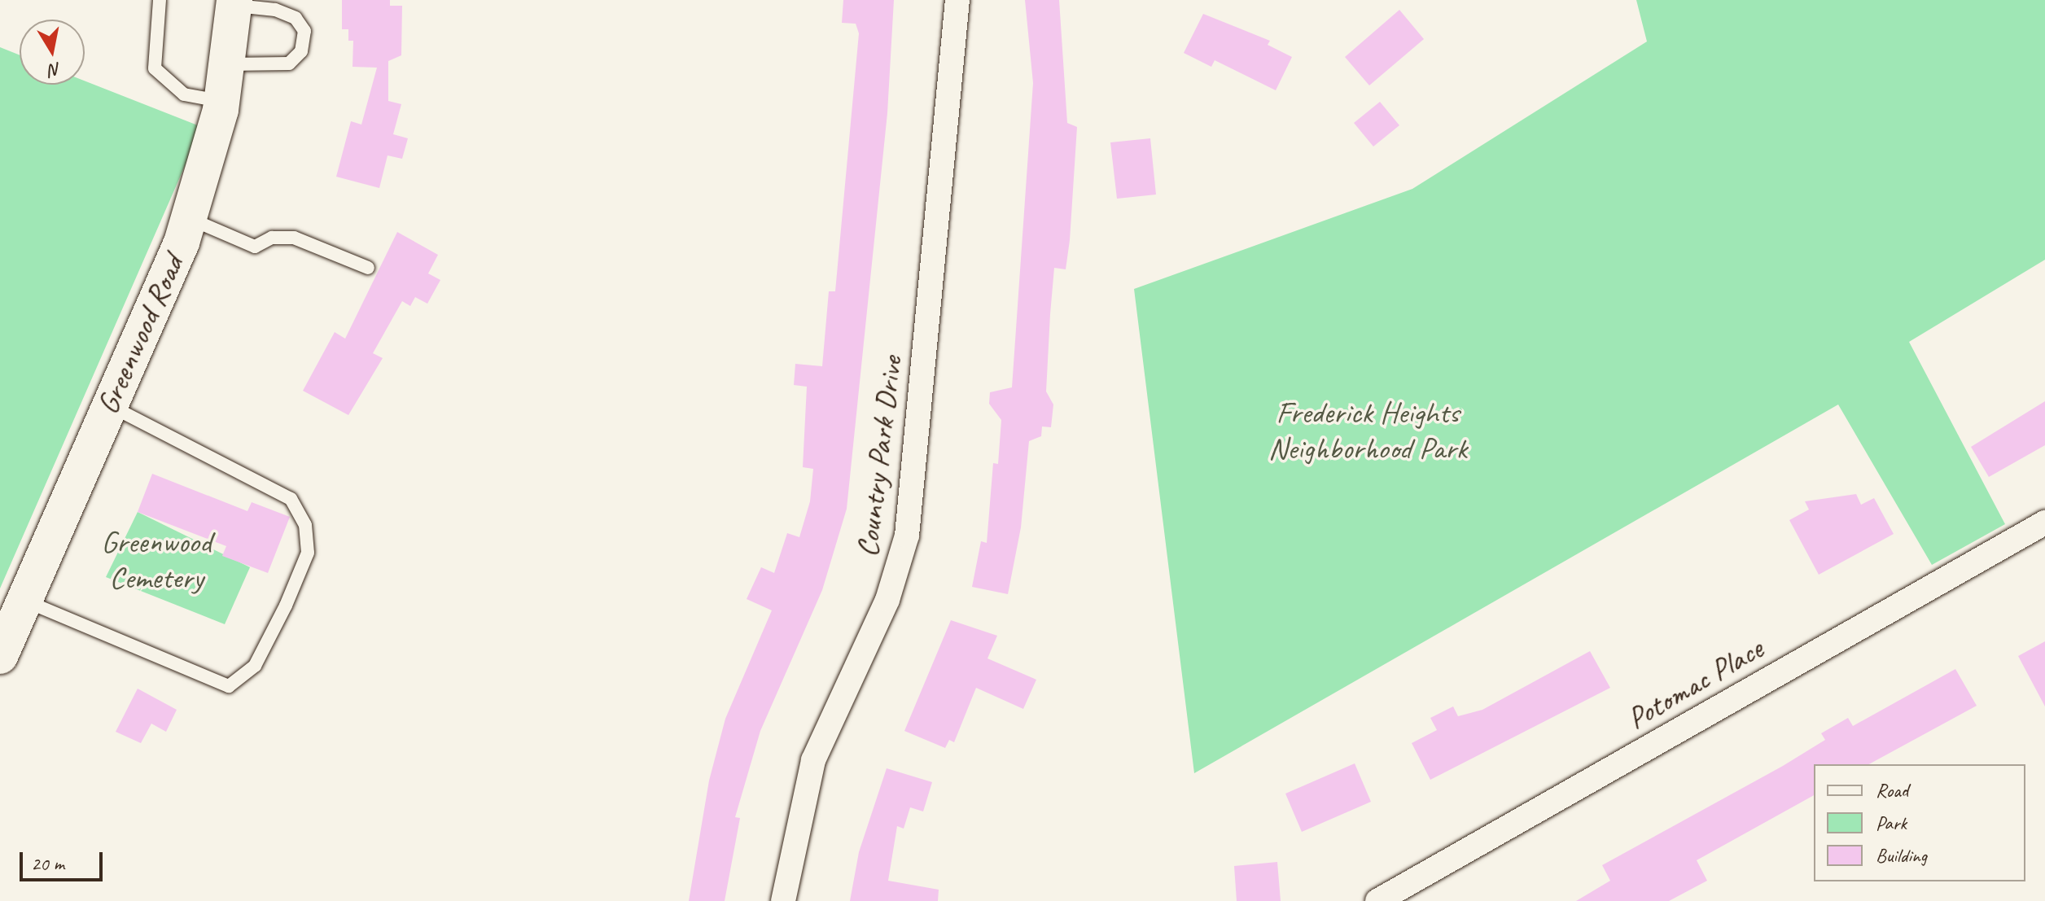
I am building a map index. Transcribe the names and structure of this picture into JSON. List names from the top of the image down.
{
  "streets": {
    "main road": ["Greenwood Road"],
    "street": ["Country Park Drive", "Potomac Place"]
  },
  "parks": ["Frederick Heights Neighborhood Park", "Greenwood Cemetery"],
  "legend": ["Road", "Park", "Building"],
  "scale_bar": "20 m",
  "north": "bottom"
}
